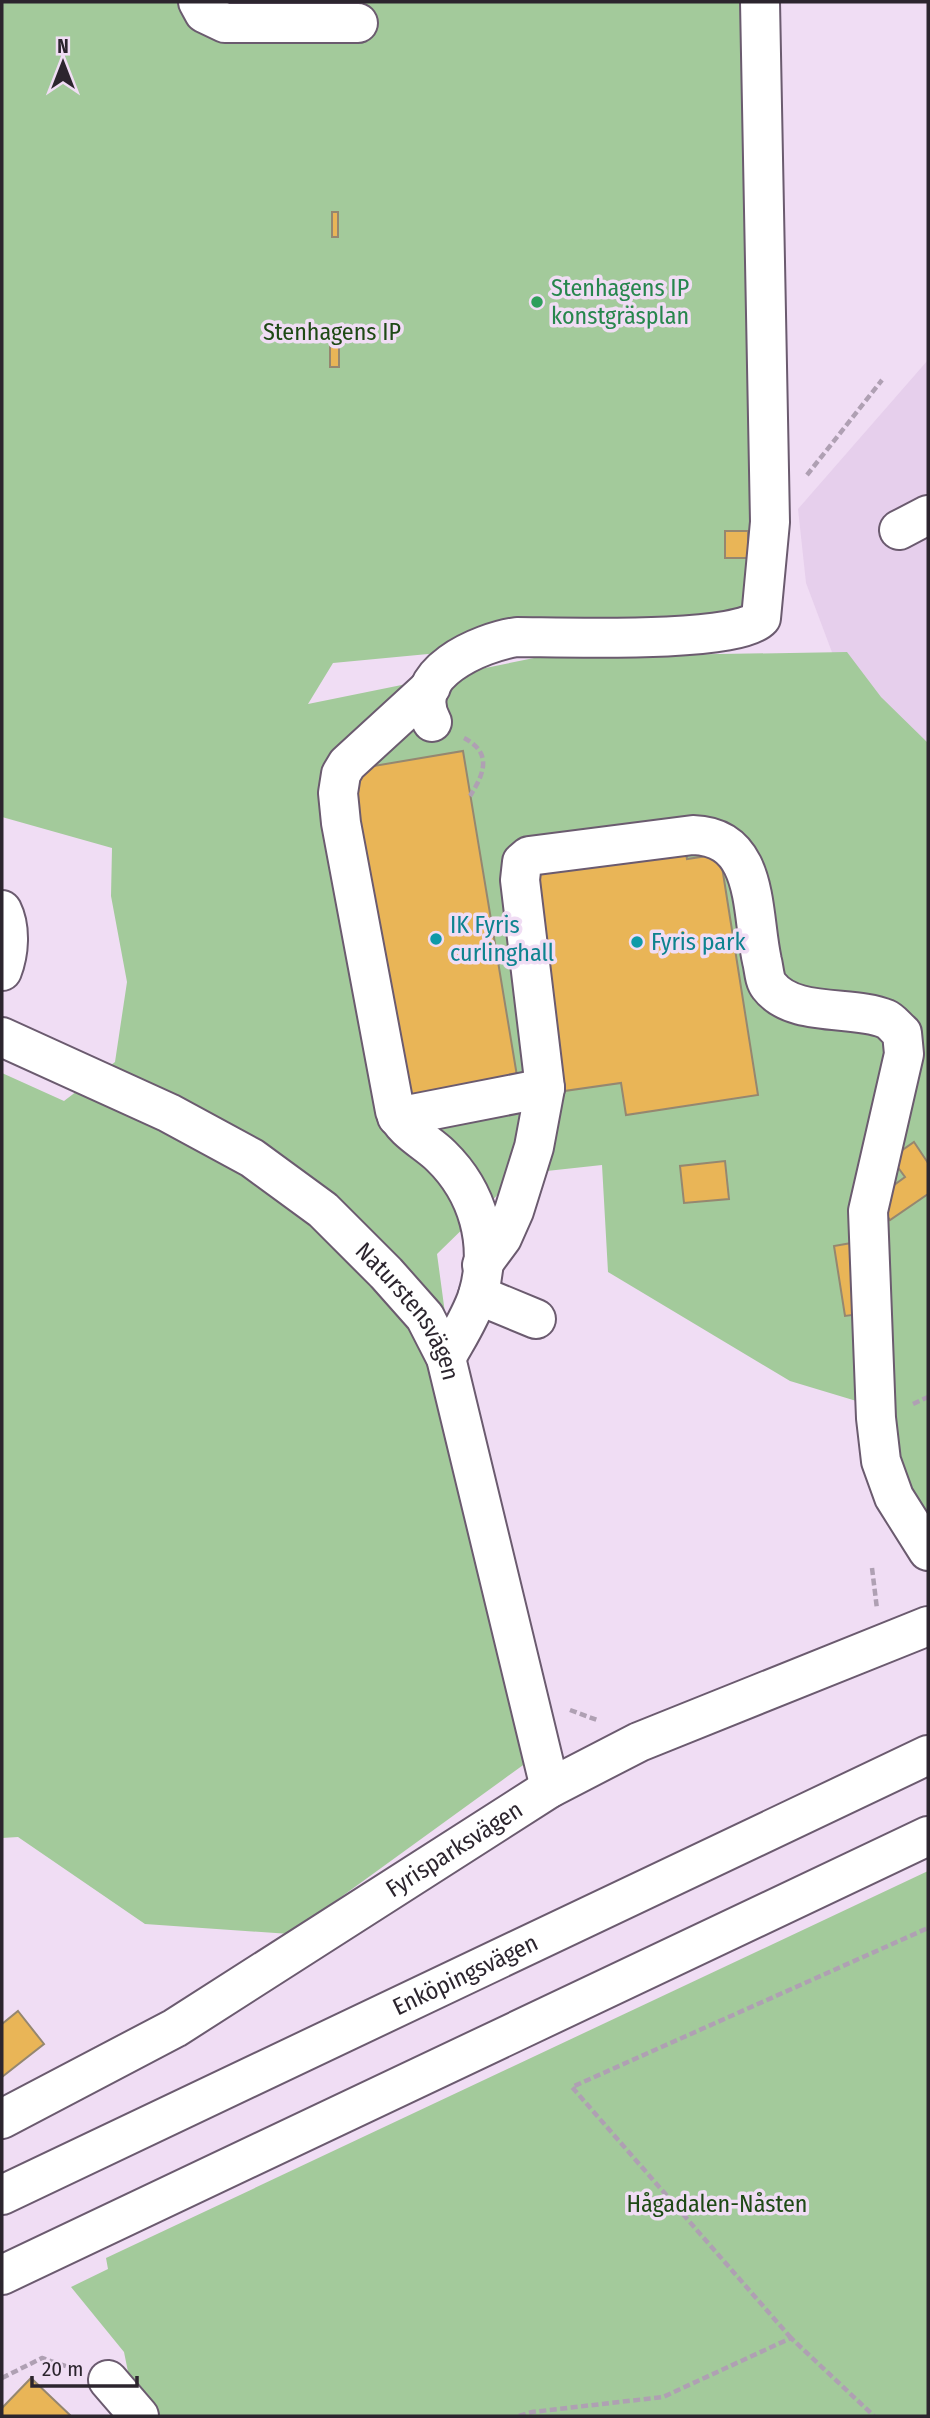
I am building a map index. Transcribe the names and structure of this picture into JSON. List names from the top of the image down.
{
  "streets": {
    "street": ["Naturstensvägen", "Fyrisparksvägen", "Enköpingsvägen"]
  },
  "crossings": [
    ["Naturstensvägen", "Fyrisparksvägen"]
  ],
  "parks": ["Stenhagens IP", "Hågadalen-Nåsten"],
  "places": ["Stenhagens IP konstgräsplan", "IK Fyris curlinghall", "Fyris park"],
  "scale_bar": "20 m",
  "north": "top"
}
